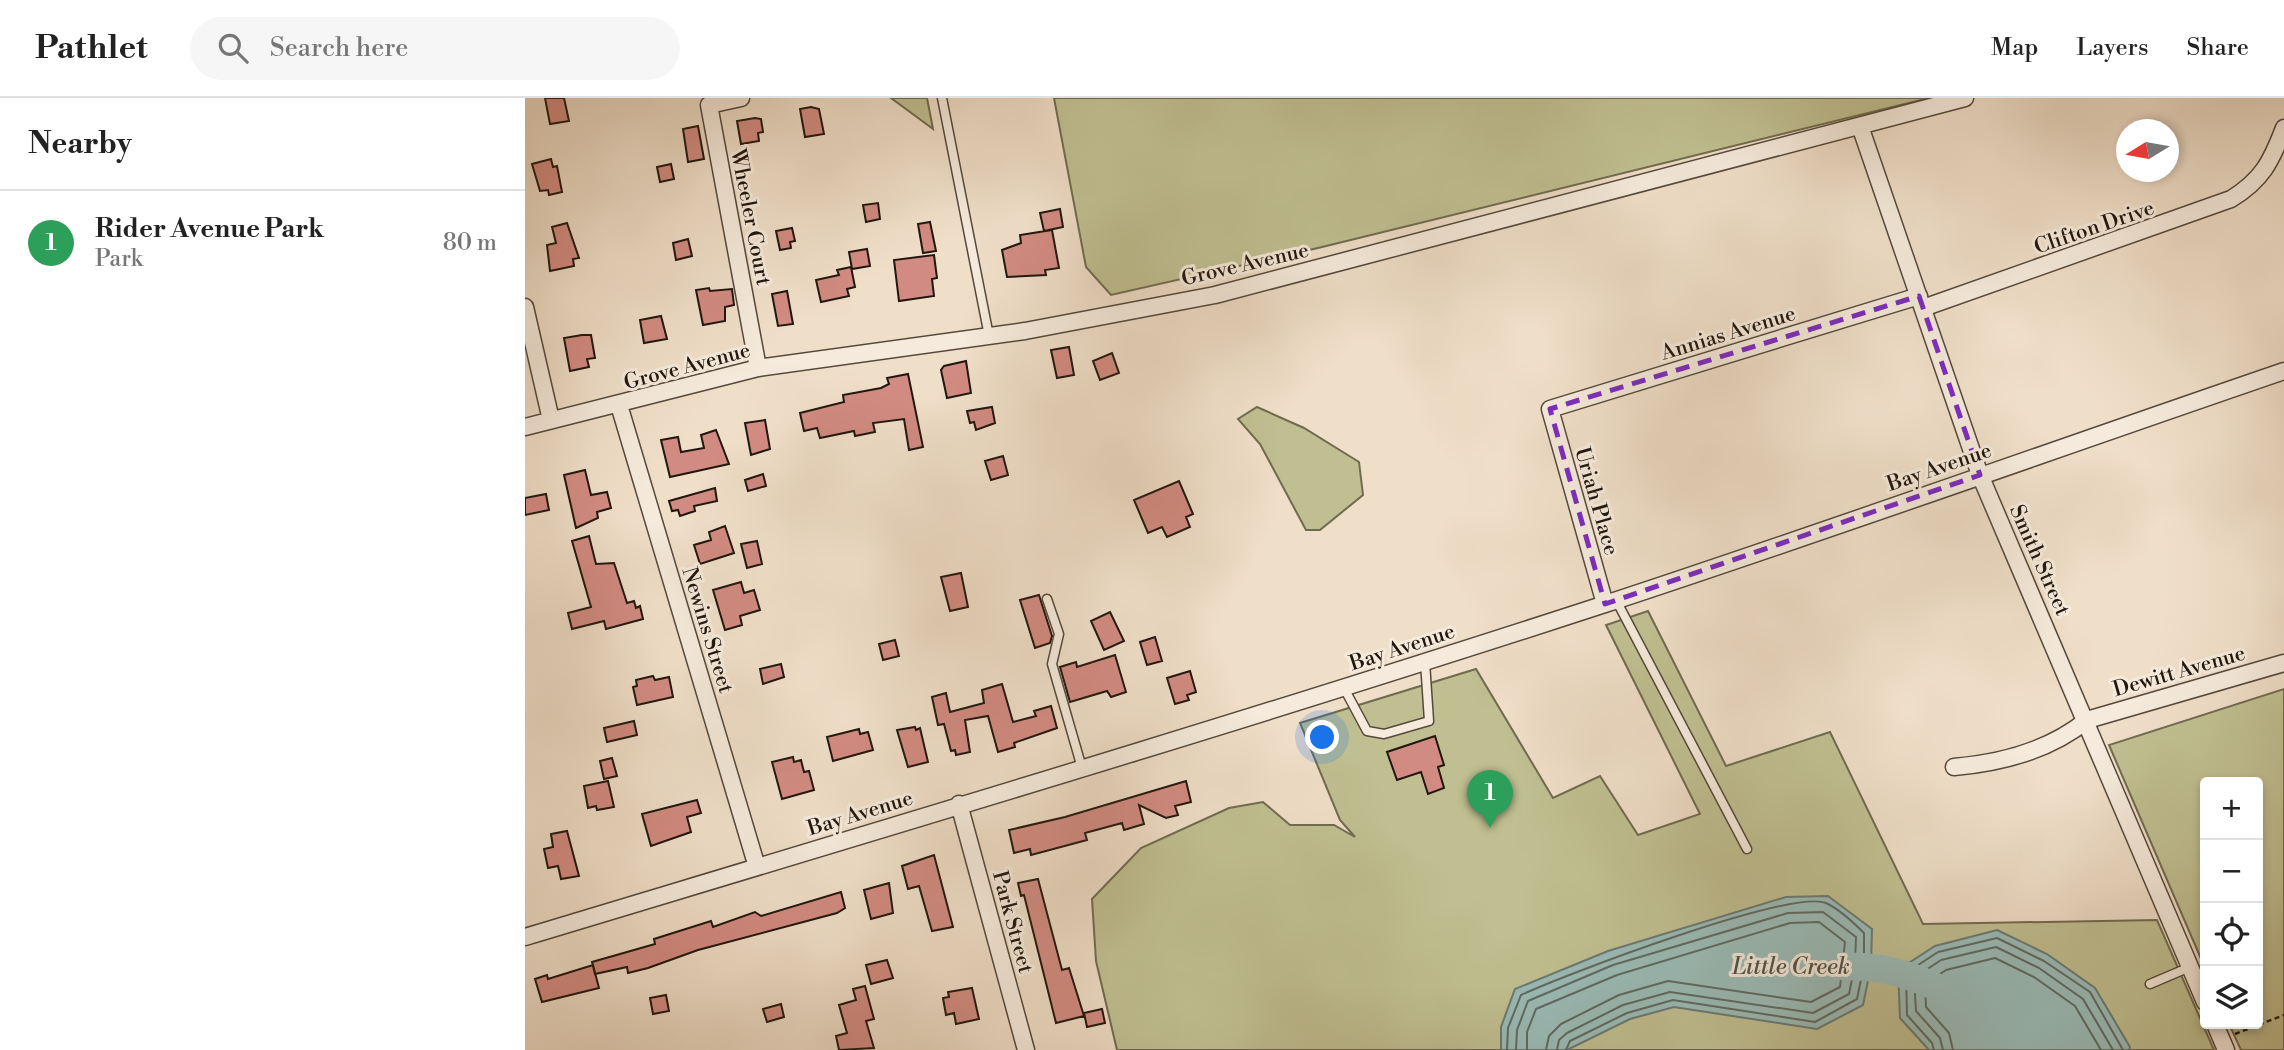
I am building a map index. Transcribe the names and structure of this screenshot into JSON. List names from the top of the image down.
{
  "streets": {
    "street": [
      "Wheeler Court",
      "Clifton Drive",
      "Grove Avenue",
      "Annias Avenue",
      "Bay Avenue",
      "Uriah Place",
      "Smith Street",
      "Newins Street",
      "Dewitt Avenue",
      "Park Street"
    ]
  },
  "crossings": [
    ["Wheeler Court", "Grove Avenue"],
    ["Clifton Drive", "Annias Avenue"],
    ["Clifton Drive", "Smith Street"],
    ["Grove Avenue", "Smith Street"],
    ["Grove Avenue", "Newins Street"],
    ["Annias Avenue", "Uriah Place"],
    ["Annias Avenue", "Smith Street"],
    ["Bay Avenue", "Uriah Place"],
    ["Bay Avenue", "Smith Street"],
    ["Bay Avenue", "Newins Street"],
    ["Bay Avenue", "Park Street"],
    ["Smith Street", "Dewitt Avenue"]
  ],
  "water": ["Little Creek"],
  "north": "left",
  "page": {
    "header": "Pathlet",
    "search": "Search here",
    "nav": ["Map", "Layers", "Share"],
    "heading": "Nearby",
    "list": [
      {
        "mark": "1",
        "name": "Rider Avenue Park",
        "note": "Park",
        "value": "80 m"
      }
    ],
    "pins": "1",
    "map_buttons": ["+", "−"]
  }
}
